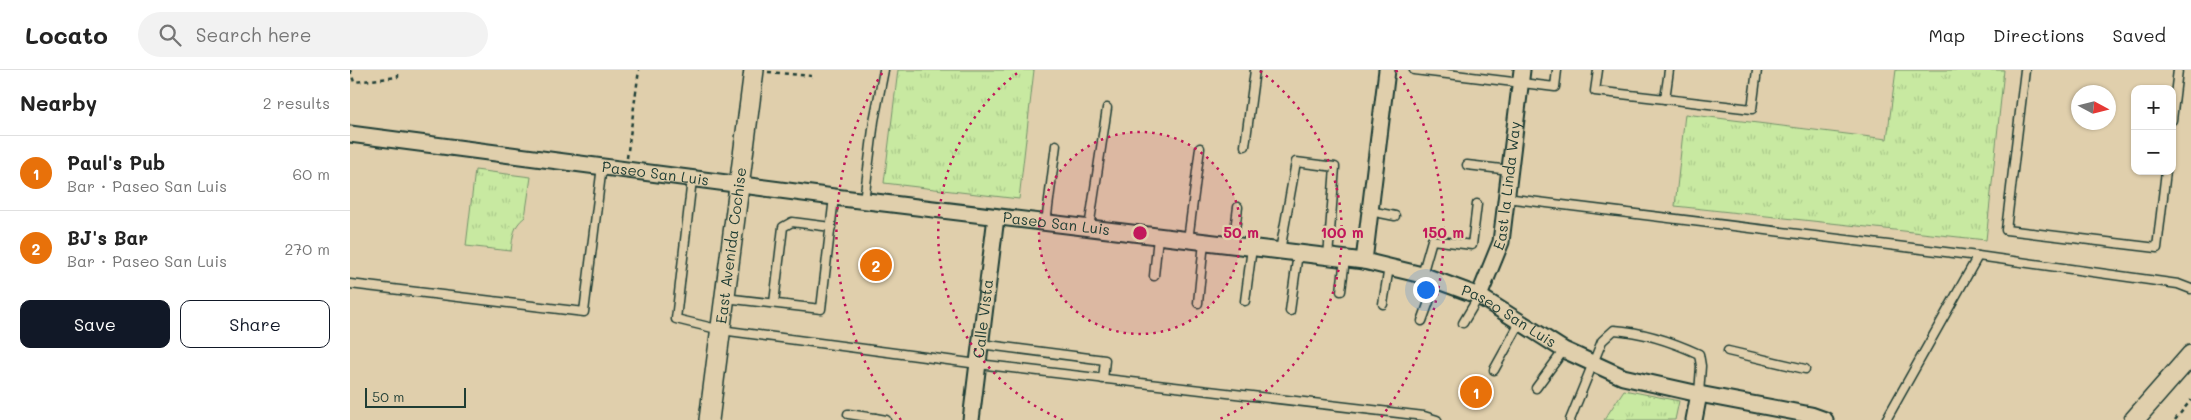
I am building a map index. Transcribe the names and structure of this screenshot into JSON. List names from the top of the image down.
{
  "streets": {
    "street": [
      "Paseo San Luis",
      "East la Linda Way",
      "East Avenida Cochise",
      "Calle Vista"
    ]
  },
  "crossings": [
    ["Paseo San Luis", "East la Linda Way"],
    ["Paseo San Luis", "East Avenida Cochise"],
    ["Paseo San Luis", "Calle Vista"]
  ],
  "scale_bar": "50 m",
  "north": "right",
  "page": {
    "header": "Locato",
    "search": "Search here",
    "nav": ["Map", "Directions", "Saved"],
    "heading": ["Nearby", "2 results"],
    "map_buttons": ["+", "−"],
    "list": [
      {
        "mark": "1",
        "name": "Paul's Pub",
        "note": "Bar · Paseo San Luis",
        "value": "60 m"
      },
      {
        "mark": "2",
        "name": "BJ's Bar",
        "note": "Bar · Paseo San Luis",
        "value": "270 m"
      }
    ],
    "pins": ["2", "1"],
    "buttons": ["Save", "Share"],
    "scale": "50 m"
  },
  "rings": ["50 m", "100 m", "150 m"]
}
